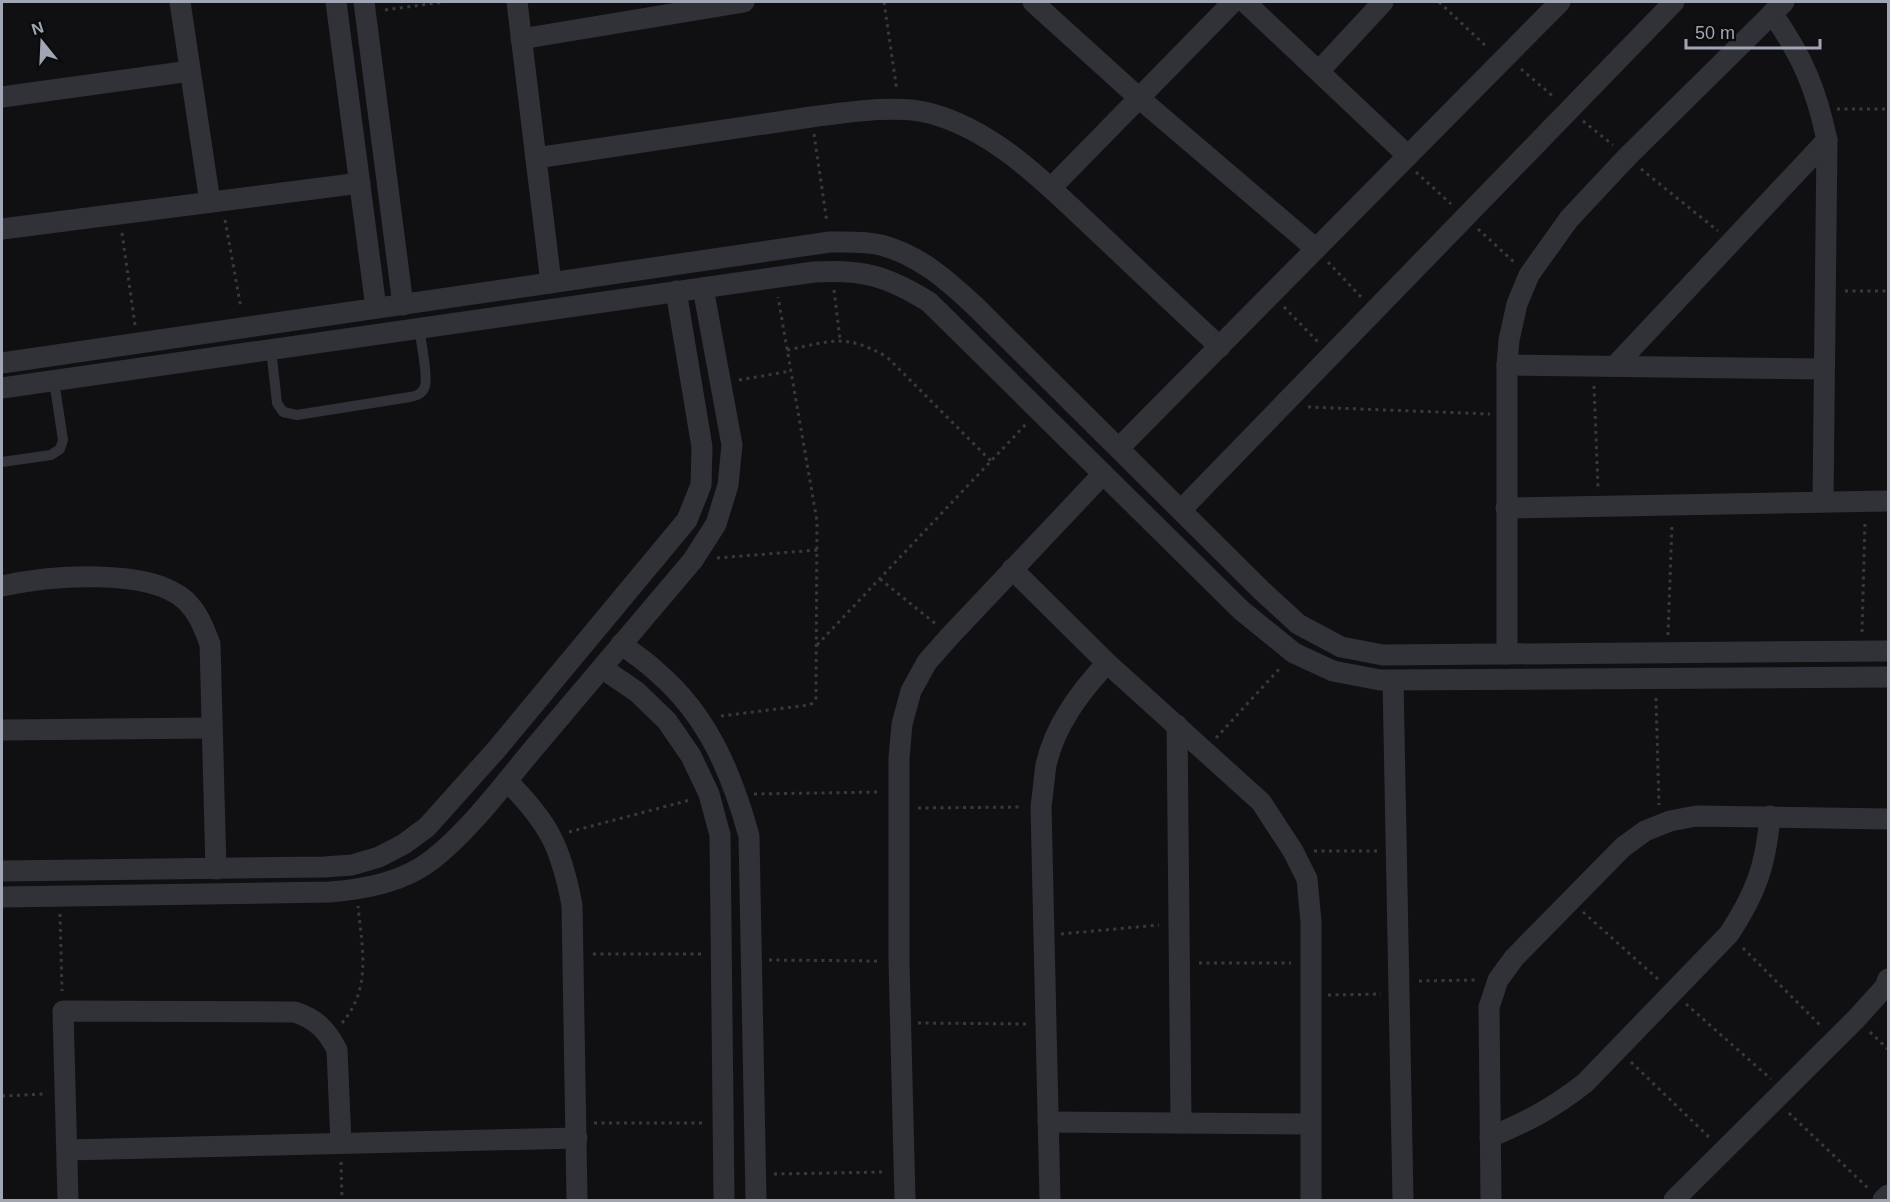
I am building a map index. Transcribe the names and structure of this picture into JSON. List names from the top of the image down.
{
  "scale_bar": "50 m",
  "north": "top"
}
